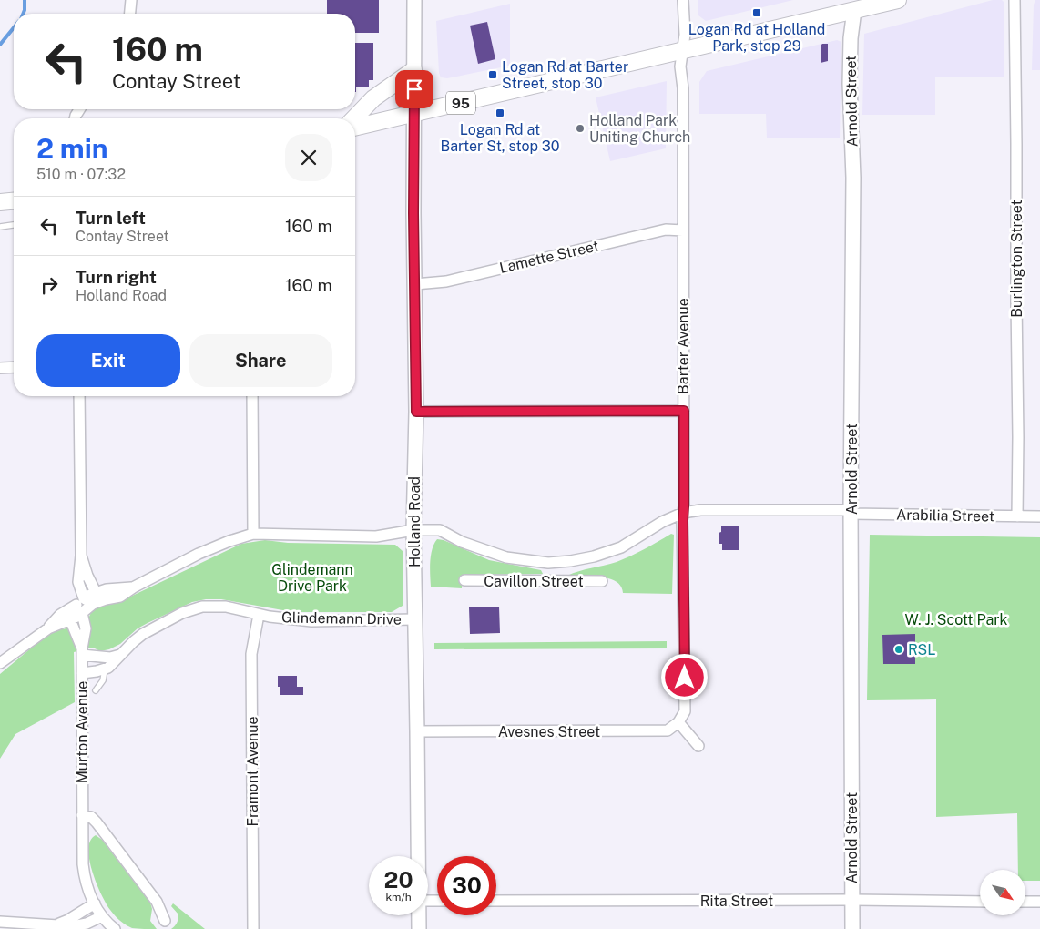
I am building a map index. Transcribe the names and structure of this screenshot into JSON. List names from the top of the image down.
{
  "streets": {
    "main road": ["Arnold Street", "95", "Holland Road"],
    "street": [
      "Lamette Street",
      "Burlington Street",
      "Barter Avenue",
      "Arabilia Street",
      "Cavillon Street",
      "Glindemann Drive",
      "Avesnes Street",
      "Murton Avenue",
      "Framont Avenue",
      "Rita Street"
    ]
  },
  "crossings": [
    ["Arnold Street", "95"],
    ["Arnold Street", "Arabilia Street"],
    ["Arnold Street", "Rita Street"],
    ["95", "Barter Avenue"],
    ["95", "Holland Road"],
    ["Lamette Street", "Barter Avenue"],
    ["Lamette Street", "Holland Road"],
    ["Burlington Street", "Arabilia Street"],
    ["Barter Avenue", "Arabilia Street"],
    ["Barter Avenue", "Cavillon Street"],
    ["Barter Avenue", "Avesnes Street"],
    ["Arabilia Street", "Cavillon Street"],
    ["Holland Road", "Cavillon Street"],
    ["Holland Road", "Glindemann Drive"],
    ["Holland Road", "Avesnes Street"],
    ["Glindemann Drive", "Framont Avenue"]
  ],
  "parks": ["Glindemann Drive Park", "W. J. Scott Park"],
  "places": {
    "transit": ["Logan Rd at Holland Park, stop 29", "Logan Rd at Barter Street, stop 30", "Logan Rd at Barter St, stop 30"],
    "other": ["Holland Park Uniting Church", "RSL"]
  },
  "north": "bottom right",
  "page": {
    "turn": ["160 m", "Contay Street"],
    "heading": ["2 min", "510 m · 07:32"],
    "list": [
      {
        "name": "Turn left",
        "note": "Contay Street",
        "value": "160 m"
      },
      {
        "name": "Turn right",
        "note": "Holland Road",
        "value": "160 m"
      }
    ],
    "buttons": ["Exit", "Share"],
    "speed": "20 km/h",
    "limit": "30"
  }
}
